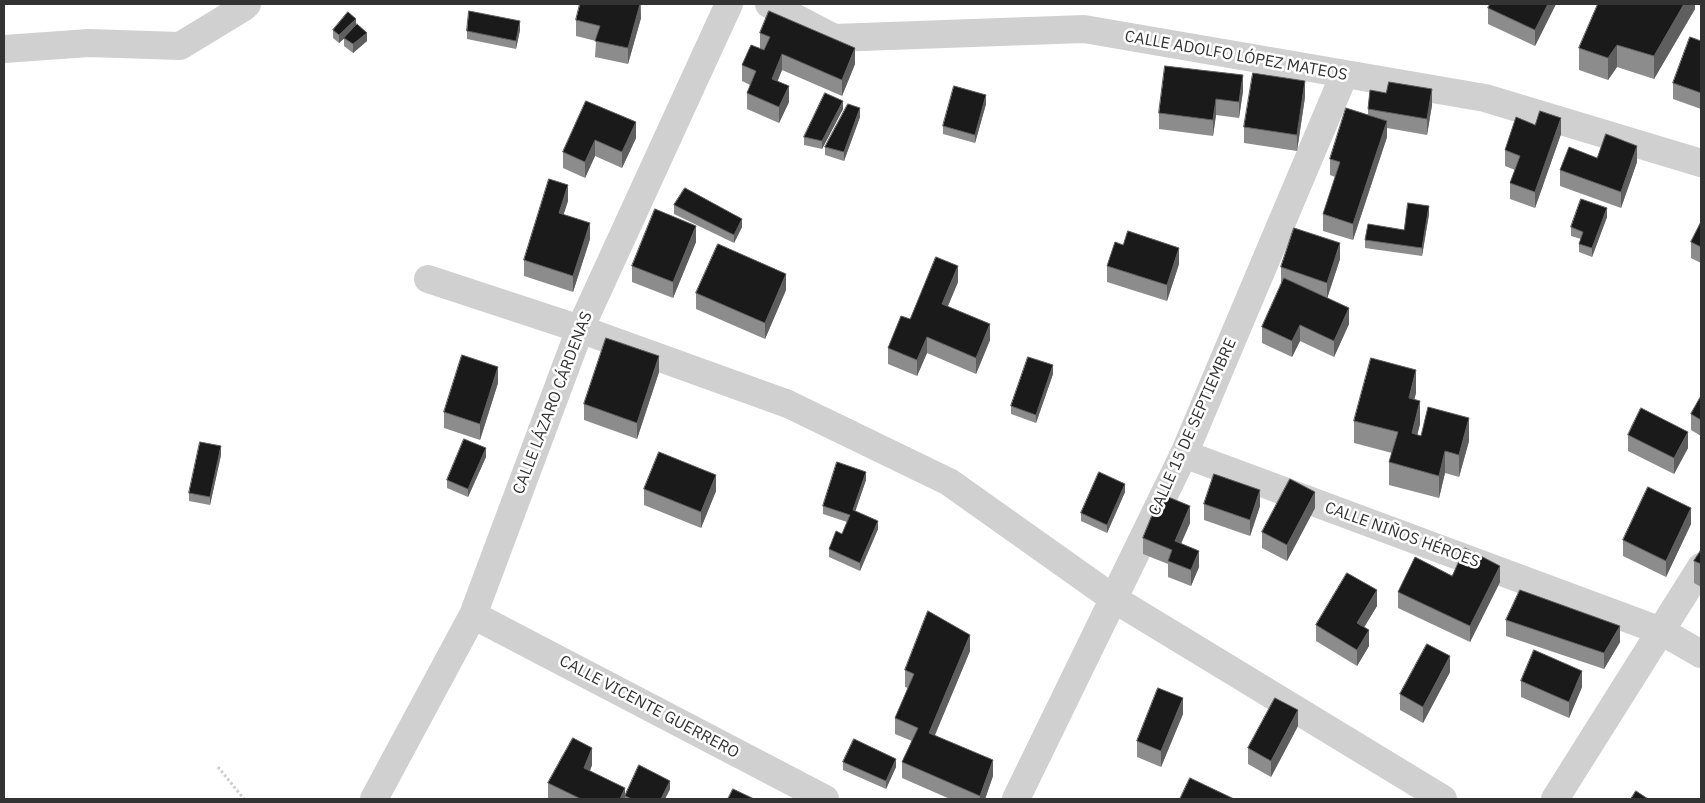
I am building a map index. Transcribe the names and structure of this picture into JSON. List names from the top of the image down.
{
  "streets": {
    "street": [
      "CALLE ADOLFO LÓPEZ MATEOS",
      "CALLE LÁZARO CÁRDENAS",
      "CALLE 15 DE SEPTIEMBRE",
      "CALLE NIÑOS HÉROES",
      "CALLE VICENTE GUERRERO"
    ]
  },
  "crossings": [
    ["CALLE ADOLFO LÓPEZ MATEOS", "CALLE 15 DE SEPTIEMBRE"],
    ["CALLE LÁZARO CÁRDENAS", "CALLE VICENTE GUERRERO"],
    ["CALLE 15 DE SEPTIEMBRE", "CALLE NIÑOS HÉROES"]
  ]
}
